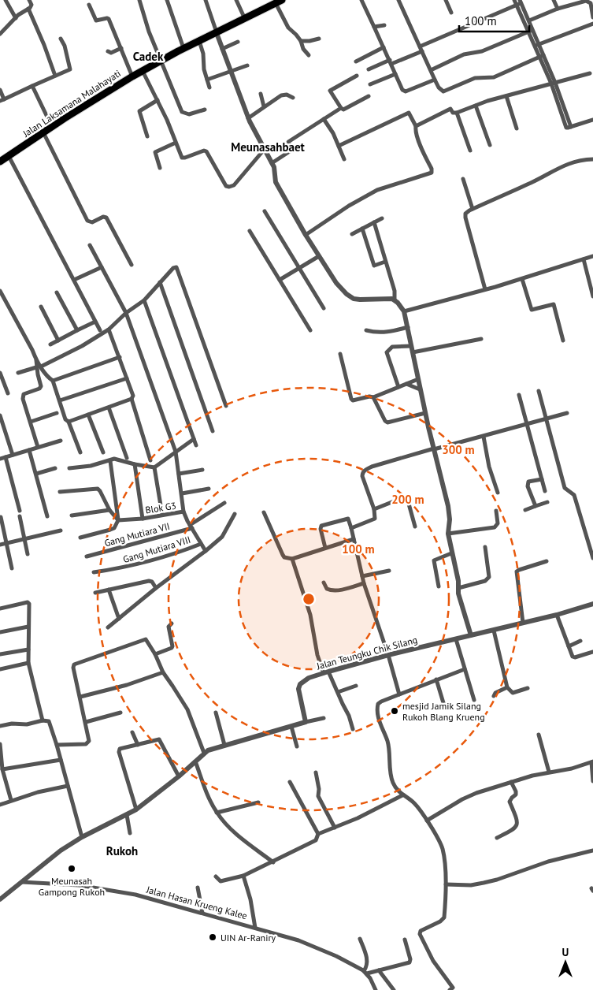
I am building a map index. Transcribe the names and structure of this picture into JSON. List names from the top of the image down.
{
  "streets": {
    "highway": ["Jalan Laksamana Malahayati"],
    "street": [
      "Blok G3",
      "Gang Mutiara VII",
      "Gang Mutiara VIII",
      "Jalan Teungku Chik Silang",
      "Jalan Hasan Krueng Kalee"
    ]
  },
  "crossings": [
    ["Blok G3", "Gang Mutiara VII"],
    ["Blok G3", "Gang Mutiara VIII"]
  ],
  "districts": ["Cadek", "Meunasahbaet", "Rukoh"],
  "places": ["mesjid Jamik Silang Rukoh Blang Krueng", "Meunasah Gampong Rukoh", "UIN Ar-Raniry"],
  "scale_bar": "100 m",
  "north": "top",
  "rings": ["300 m", "200 m", "100 m"]
}
